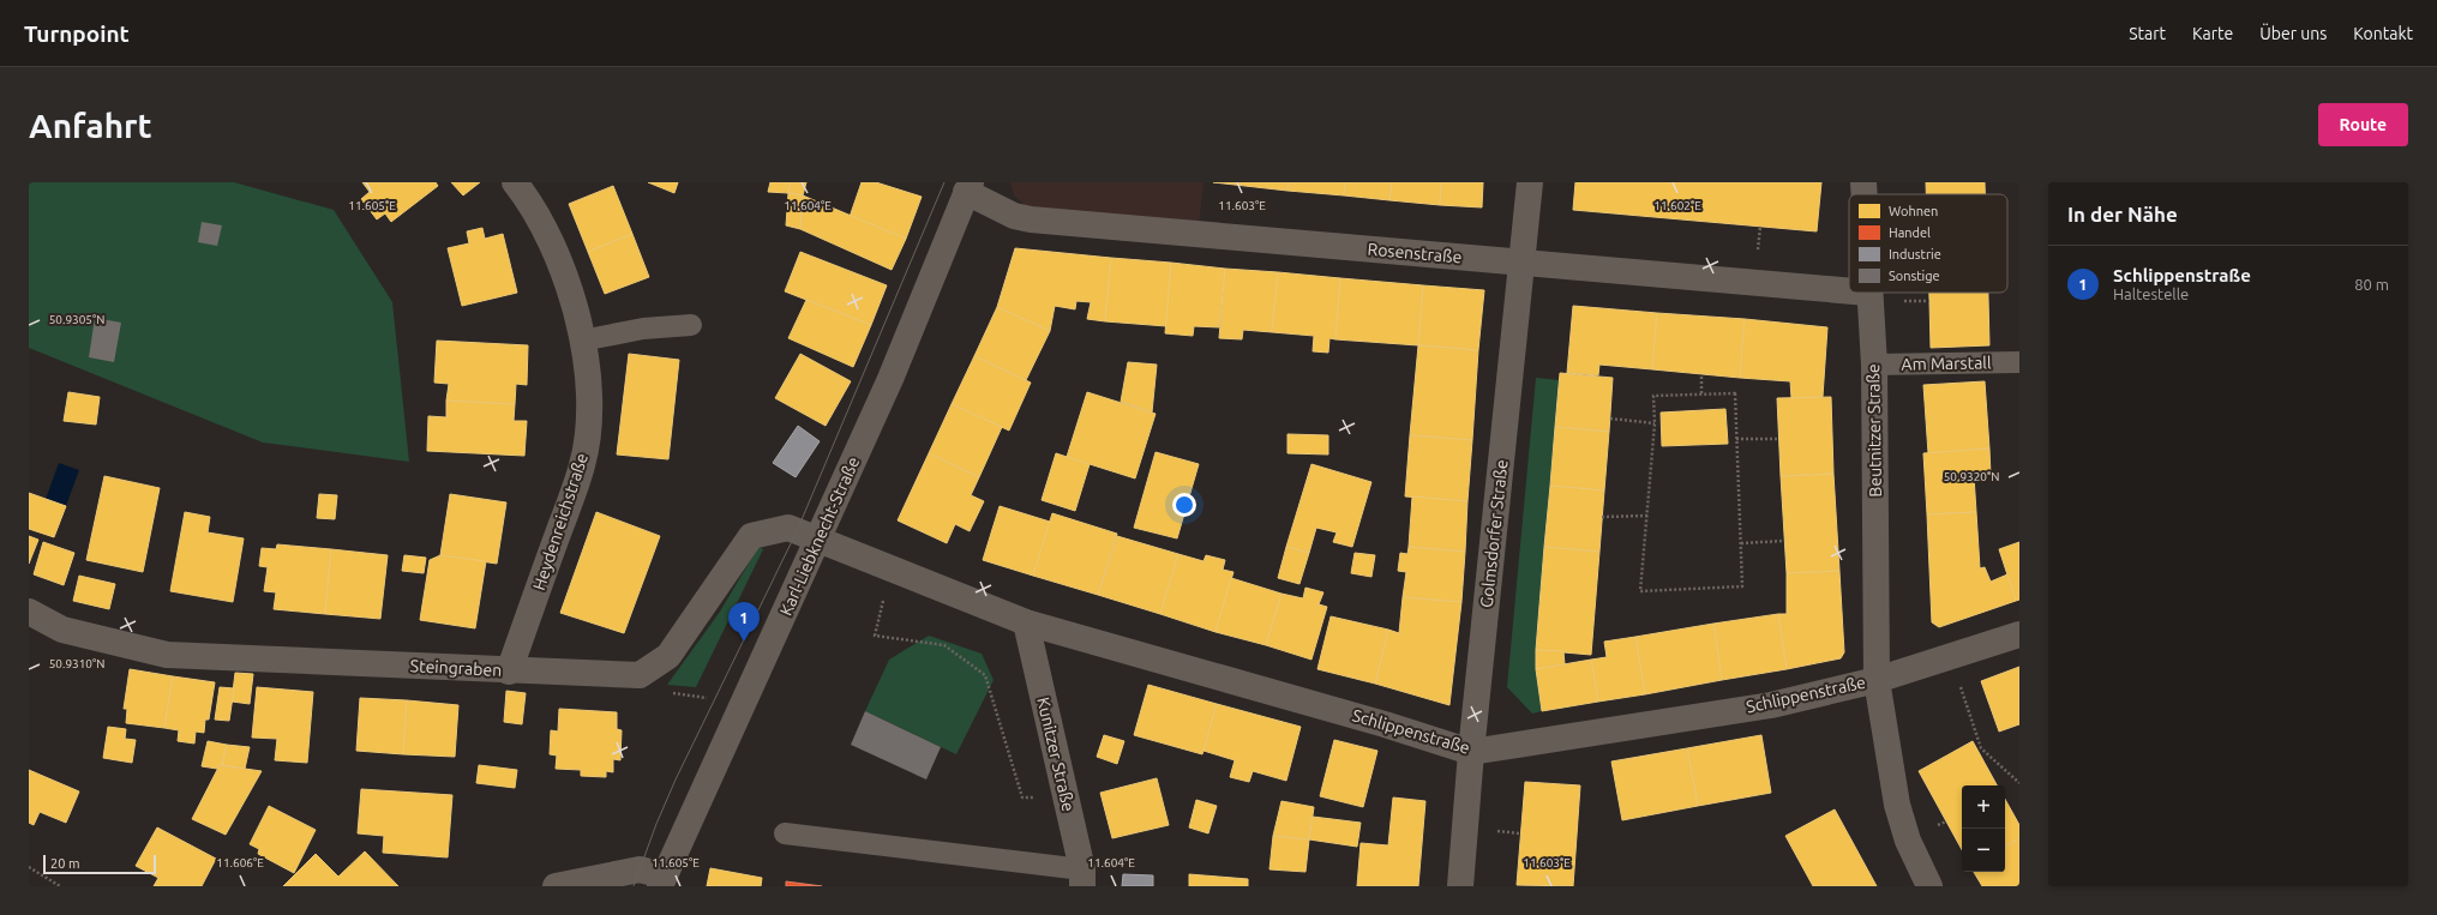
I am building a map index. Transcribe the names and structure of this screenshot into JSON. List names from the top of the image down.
{
  "streets": {
    "street": [
      "Rosenstraße",
      "Beutnitzer Straße",
      "Heydenreichstraße",
      "Golmsdorfer Straße",
      "Karl-Liebknecht-Straße",
      "Steingraben",
      "Schlippenstraße",
      "Kunitzer Straße"
    ],
    "lane": ["Am Marstall"]
  },
  "crossings": [
    ["Rosenstraße", "Golmsdorfer Straße"],
    ["Rosenstraße", "Karl-Liebknecht-Straße"],
    ["Am Marstall", "Beutnitzer Straße"],
    ["Beutnitzer Straße", "Schlippenstraße"],
    ["Heydenreichstraße", "Steingraben"],
    ["Golmsdorfer Straße", "Schlippenstraße"],
    ["Karl-Liebknecht-Straße", "Steingraben"],
    ["Karl-Liebknecht-Straße", "Schlippenstraße"],
    ["Steingraben", "Schlippenstraße"],
    ["Schlippenstraße", "Kunitzer Straße"]
  ],
  "legend": [
    "Wohnen",
    "Handel",
    "Industrie",
    "Sonstige"
  ],
  "scale_bar": "20 m",
  "page": {
    "header": "Turnpoint",
    "nav": [
      "Start",
      "Karte",
      "Über uns",
      "Kontakt"
    ],
    "buttons": "Route",
    "title": "Anfahrt",
    "heading": "In der Nähe",
    "list": [
      {
        "mark": "1",
        "name": "Schlippenstraße",
        "note": "Haltestelle",
        "value": "80 m"
      }
    ],
    "pins": "1",
    "map_buttons": ["+", "−"],
    "scale": "20 m"
  },
  "coordinates": [
    "11.605°E",
    "11.604°E",
    "11.603°E",
    "11.602°E",
    "50.9305°N",
    "50.9320°N",
    "50.9310°N",
    "11.606°E"
  ]
}
